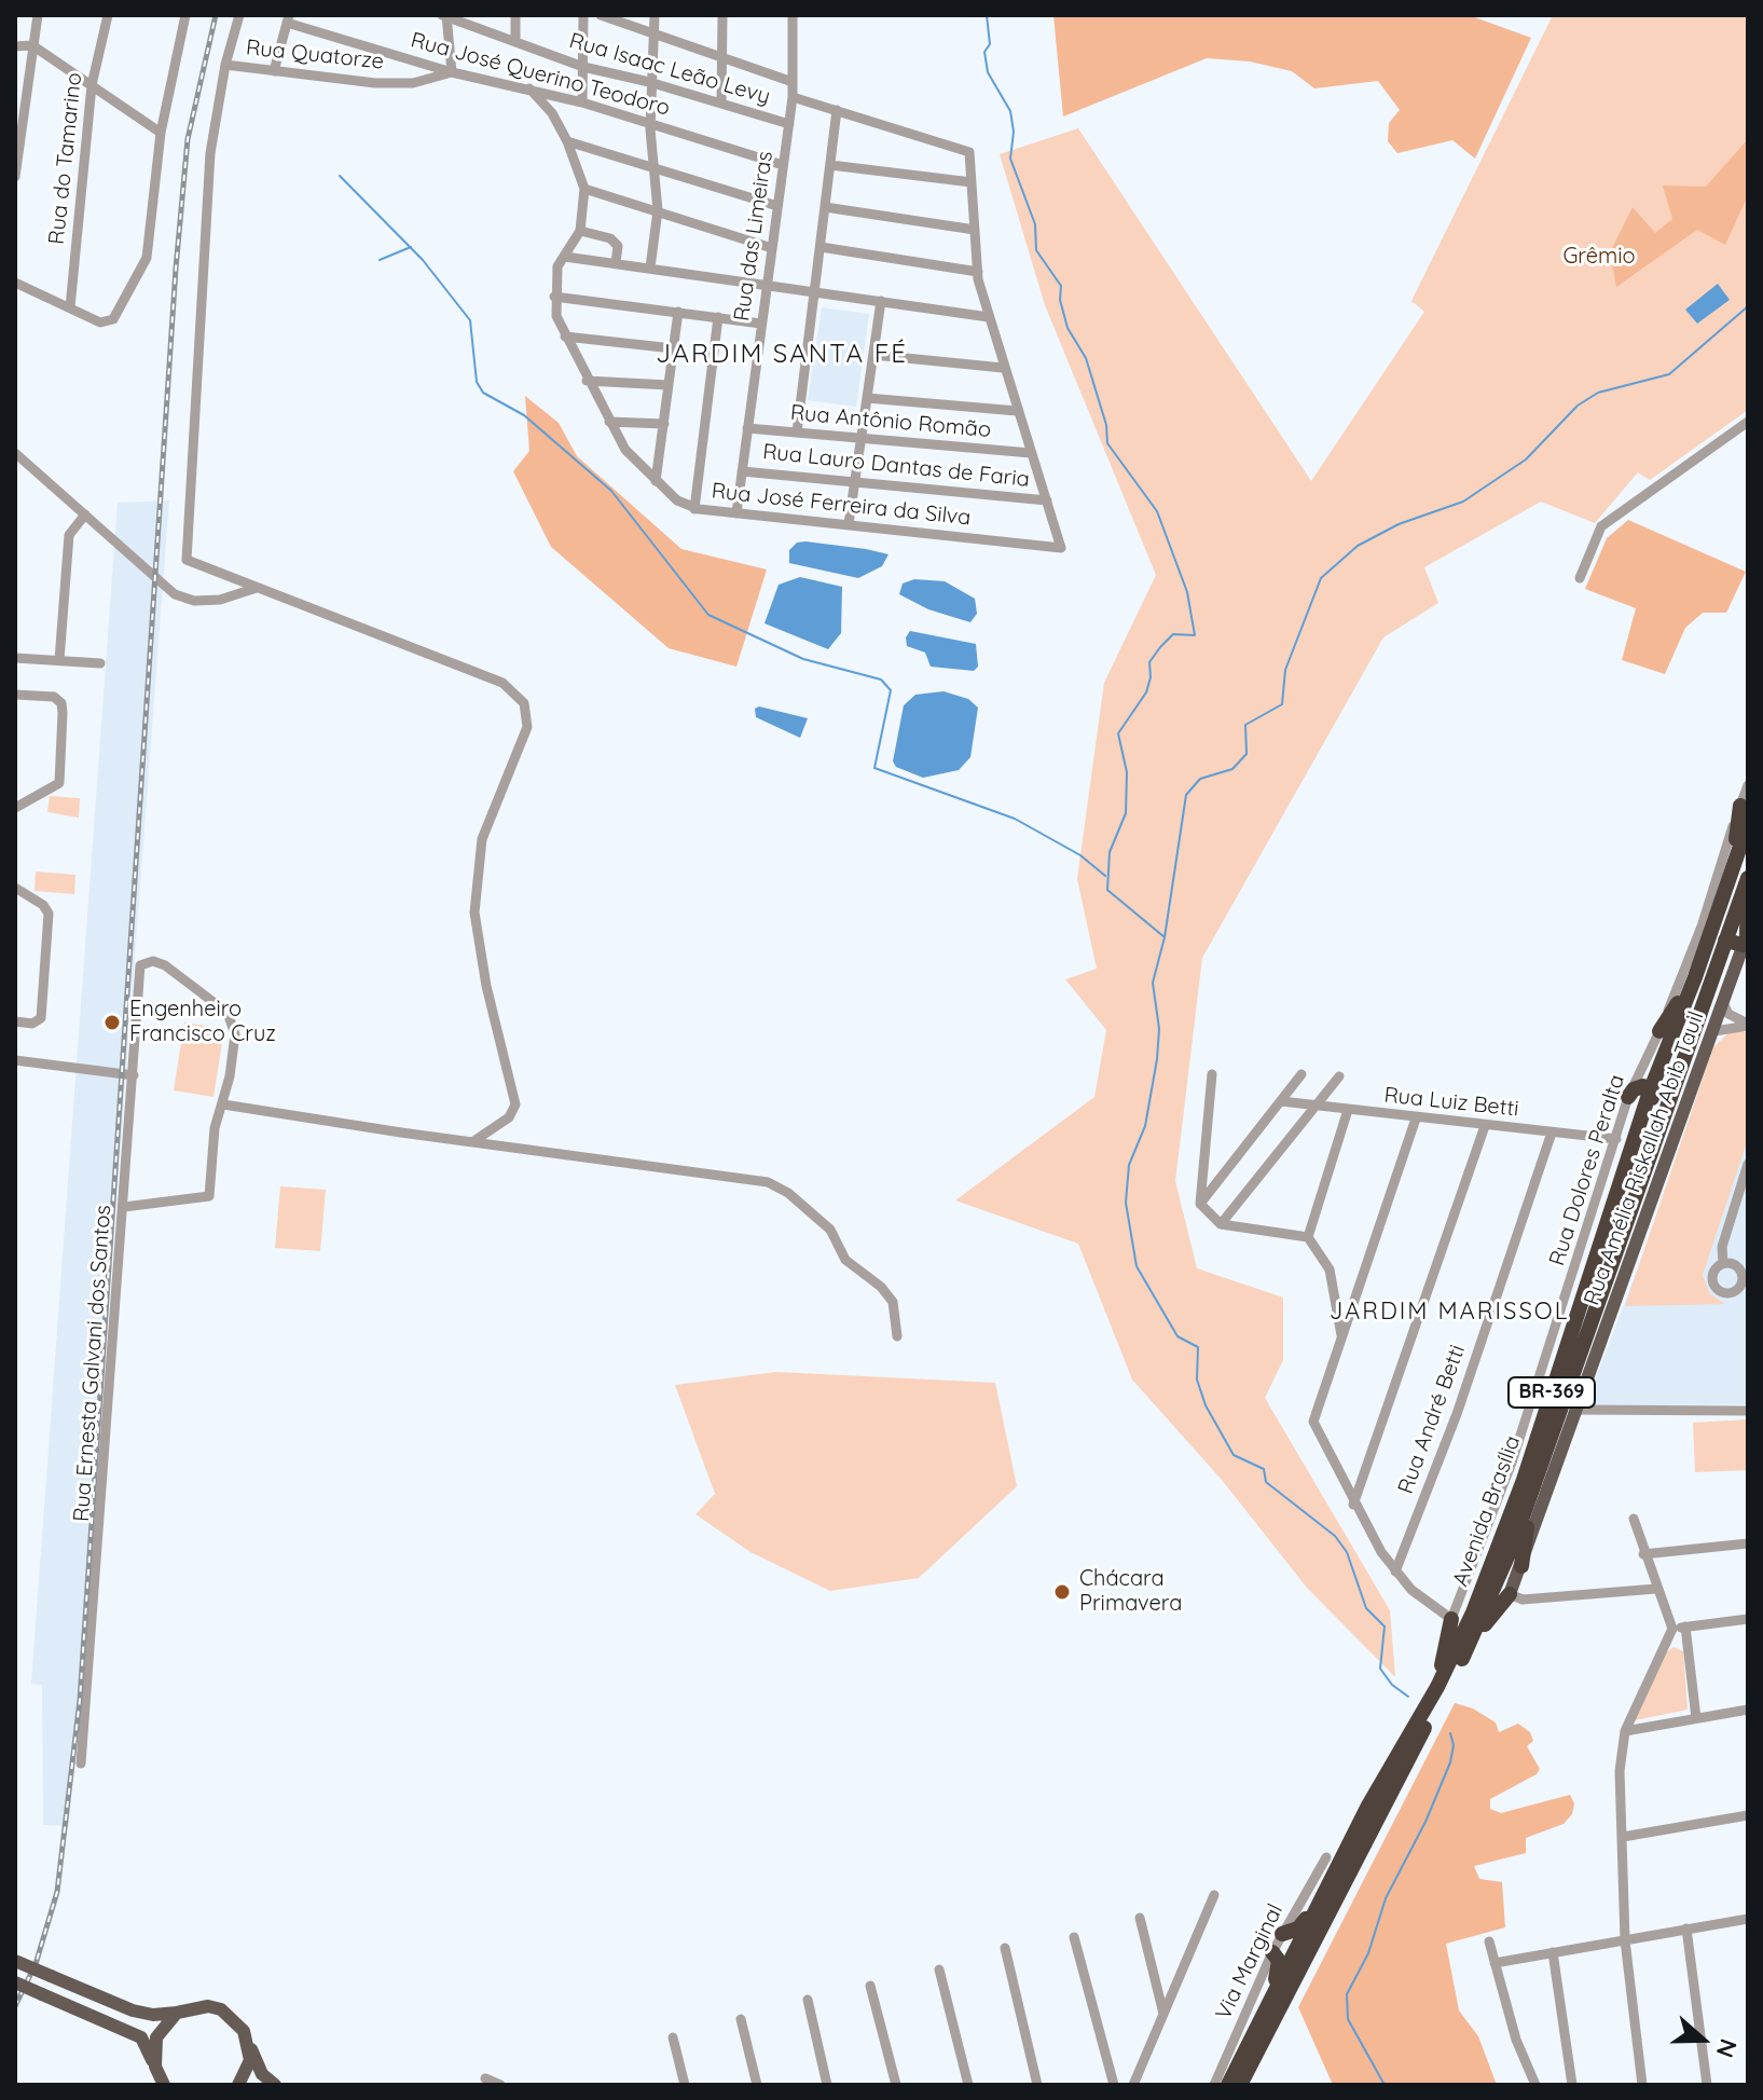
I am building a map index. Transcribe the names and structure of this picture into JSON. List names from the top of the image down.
{
  "streets": {
    "highway": ["BR-369", "Avenida Brasília"],
    "main road": ["Rua Amélia Riskallah Abib Tauil"],
    "street": [
      "Rua Quatorze",
      "Rua Isaac Leão Levy",
      "Rua José Querino Teodoro",
      "Rua do Tamarino",
      "Rua das Limeiras",
      "Rua Antônio Romão",
      "Rua Lauro Dantas de Faria",
      "Rua José Ferreira da Silva",
      "Rua Luiz Betti",
      "Rua Dolores Peralta",
      "Rua Ernesta Galvani dos Santos",
      "Rua André Betti",
      "Via Marginal"
    ]
  },
  "crossings": [
    ["Rua Quatorze", "Rua José Querino Teodoro"],
    ["Rua Isaac Leão Levy", "Rua das Limeiras"],
    ["Rua José Querino Teodoro", "Rua das Limeiras"],
    ["Rua das Limeiras", "Rua Antônio Romão"],
    ["Rua das Limeiras", "Rua Lauro Dantas de Faria"],
    ["Rua das Limeiras", "Rua José Ferreira da Silva"],
    ["Rua Lauro Dantas de Faria", "Rua José Ferreira da Silva"],
    ["Rua Luiz Betti", "Rua Dolores Peralta"],
    ["Rua Luiz Betti", "Rua André Betti"],
    ["Rua Amélia Riskallah Abib Tauil", "Avenida Brasília"]
  ],
  "districts": ["JARDIM SANTA FÉ", "JARDIM MARISSOL"],
  "parks": ["Grêmio"],
  "places": ["Engenheiro Francisco Cruz", "Chácara Primavera"],
  "north": "right"
}
